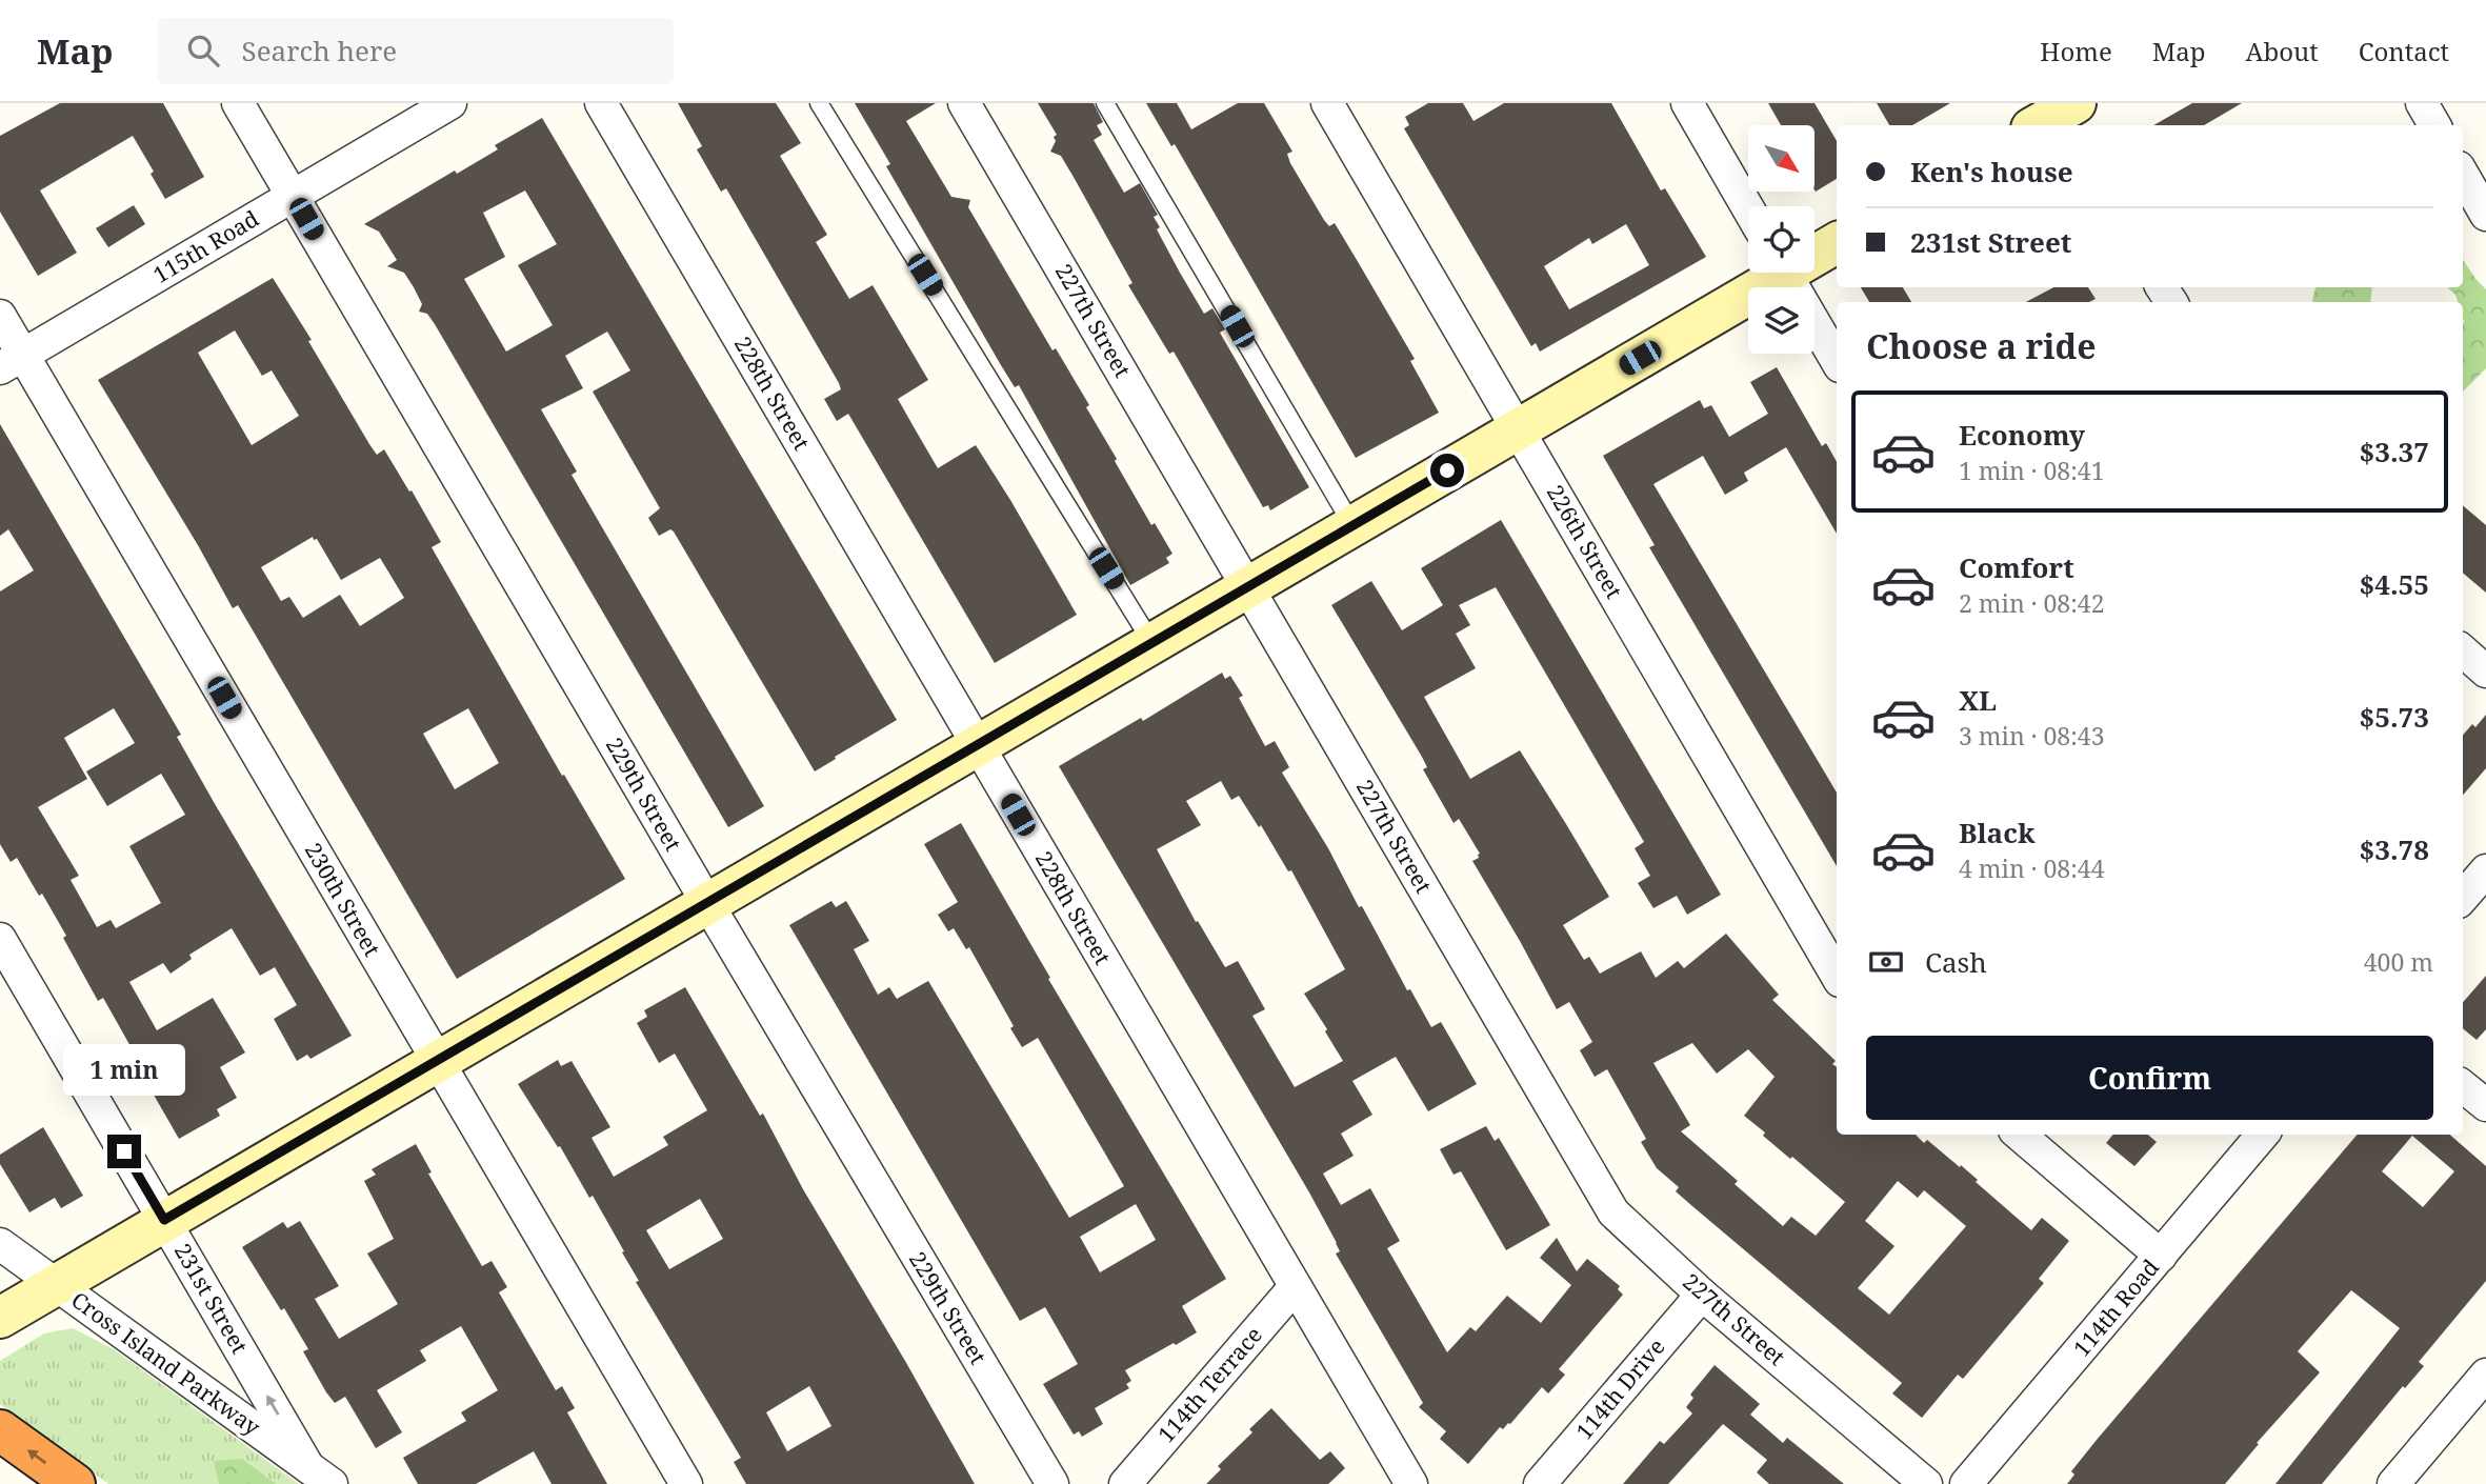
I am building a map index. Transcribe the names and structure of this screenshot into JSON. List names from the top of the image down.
{
  "streets": {
    "street": [
      "115th Road",
      "227th Street",
      "228th Street",
      "226th Street",
      "229th Street",
      "230th Street",
      "231st Street",
      "114th Road",
      "Cross Island Parkway",
      "114th Terrace",
      "114th Drive"
    ]
  },
  "crossings": [
    ["115th Road", "229th Street"],
    ["115th Road", "230th Street"],
    ["227th Street", "114th Drive"],
    ["228th Street", "114th Terrace"],
    ["231st Street", "Cross Island Parkway"]
  ],
  "one_way": ["231st Street"],
  "north": "bottom right",
  "page": {
    "header": "Map",
    "search": "Search here",
    "nav": [
      "Home",
      "Map",
      "About",
      "Contact"
    ],
    "banner": ["Ken's house", "231st Street"],
    "heading": "Choose a ride",
    "list": [
      {
        "name": "Economy",
        "note": "1 min · 08:41",
        "value": "$3.37"
      },
      {
        "name": "Comfort",
        "note": "2 min · 08:42",
        "value": "$4.55"
      },
      {
        "name": "XL",
        "note": "3 min · 08:43",
        "value": "$5.73"
      },
      {
        "name": "Black",
        "note": "4 min · 08:44",
        "value": "$3.78"
      }
    ],
    "pay": ["Cash", "400 m"],
    "buttons": "Confirm",
    "bubble": "1 min"
  }
}
